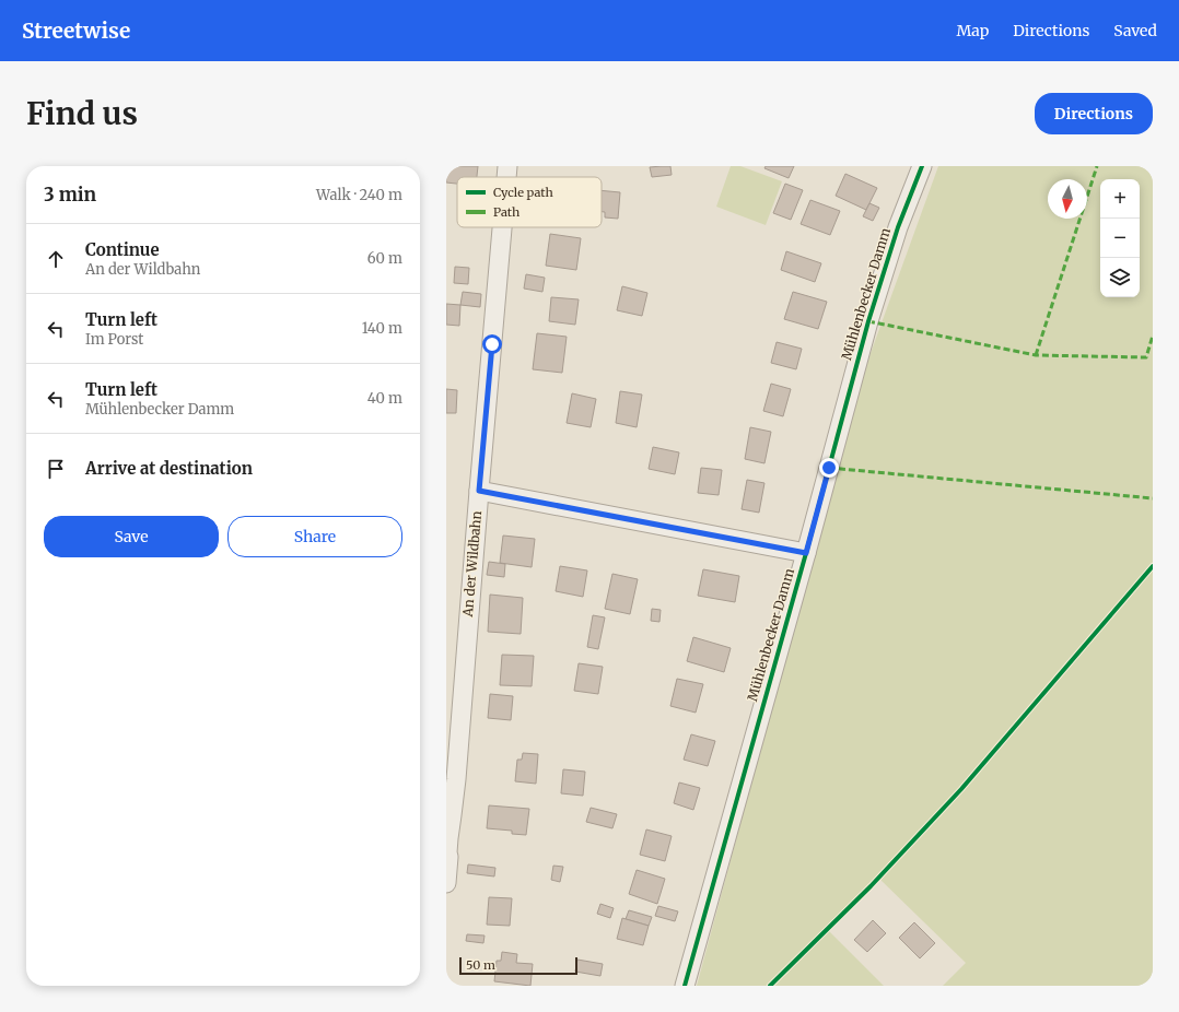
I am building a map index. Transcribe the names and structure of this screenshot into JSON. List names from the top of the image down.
{
  "streets": {
    "street": ["Mühlenbecker Damm", "An der Wildbahn"]
  },
  "legend": ["Cycle path", "Path"],
  "scale_bar": "50 m",
  "north": "bottom",
  "page": {
    "header": "Streetwise",
    "nav": ["Map", "Directions", "Saved"],
    "buttons": [
      "Directions",
      ["Save", "Share"]
    ],
    "title": "Find us",
    "heading": ["3 min", "Walk · 240 m"],
    "map_buttons": ["+", "−"],
    "list": [
      ["Continue", "An der Wildbahn", "60 m"],
      ["Turn left", "Im Porst", "140 m"],
      ["Turn left", "Mühlenbecker Damm", "40 m"],
      "Arrive at destination"
    ],
    "scale": "50 m"
  }
}
